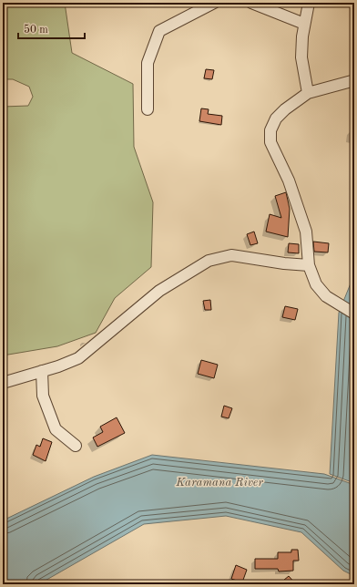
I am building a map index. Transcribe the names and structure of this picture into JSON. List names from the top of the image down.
{
  "water": ["Karamana River"],
  "scale_bar": "50 m"
}
